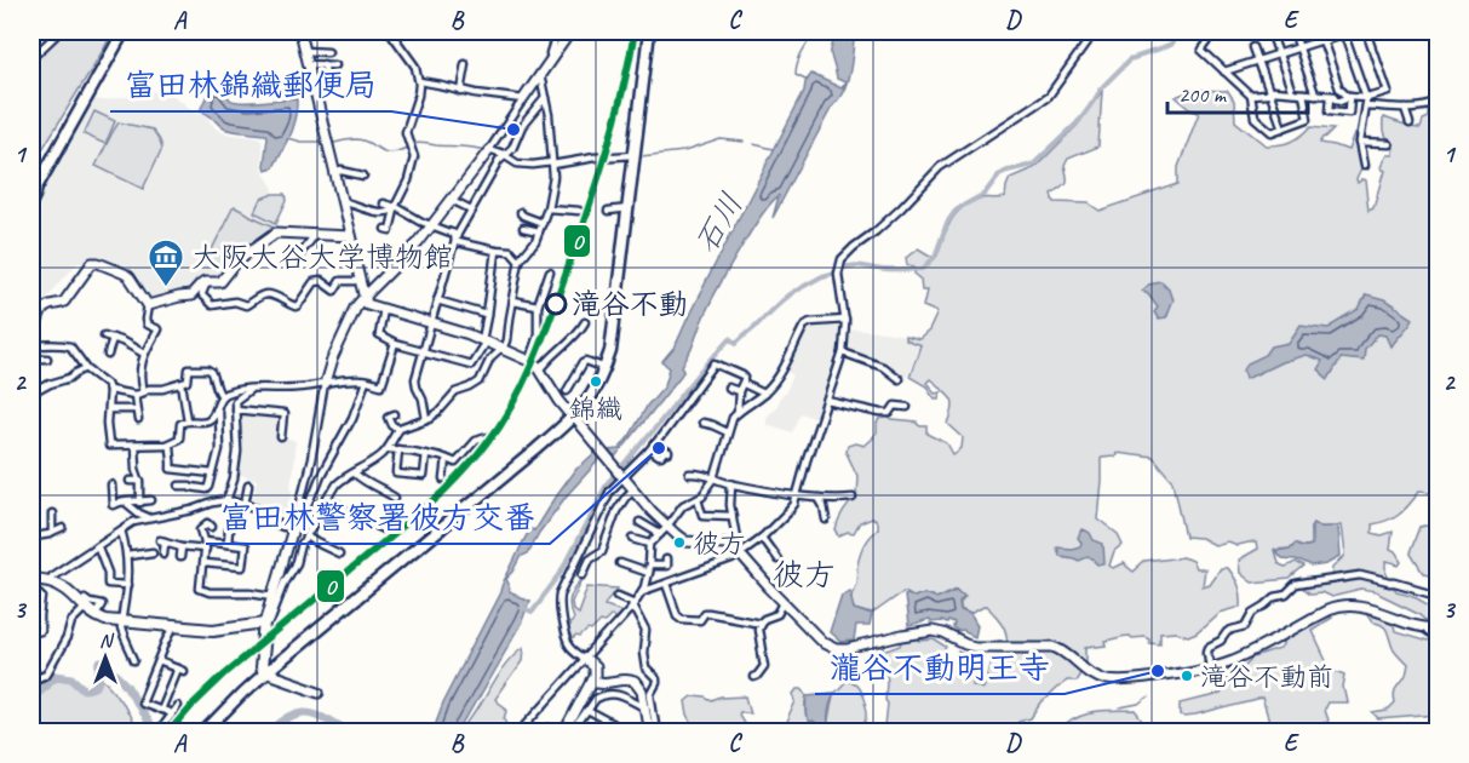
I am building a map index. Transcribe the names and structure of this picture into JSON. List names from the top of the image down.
{
  "districts": ["彼方"],
  "water": ["石川"],
  "places": {
    "other": [
      "富田林錦織郵便局",
      "滝谷不動",
      "錦織",
      "富田林警察署彼方交番",
      "彼方",
      "瀧谷不動明王寺",
      "滝谷不動前"
    ],
    "museum": ["大阪大谷大学博物館"]
  },
  "lines": ["transit line O"],
  "scale_bar": "200 m",
  "north": "top",
  "grid": {
    "columns": [
      "A",
      "B",
      "C",
      "D",
      "E"
    ],
    "rows": ["1", "2", "3"]
  }
}
